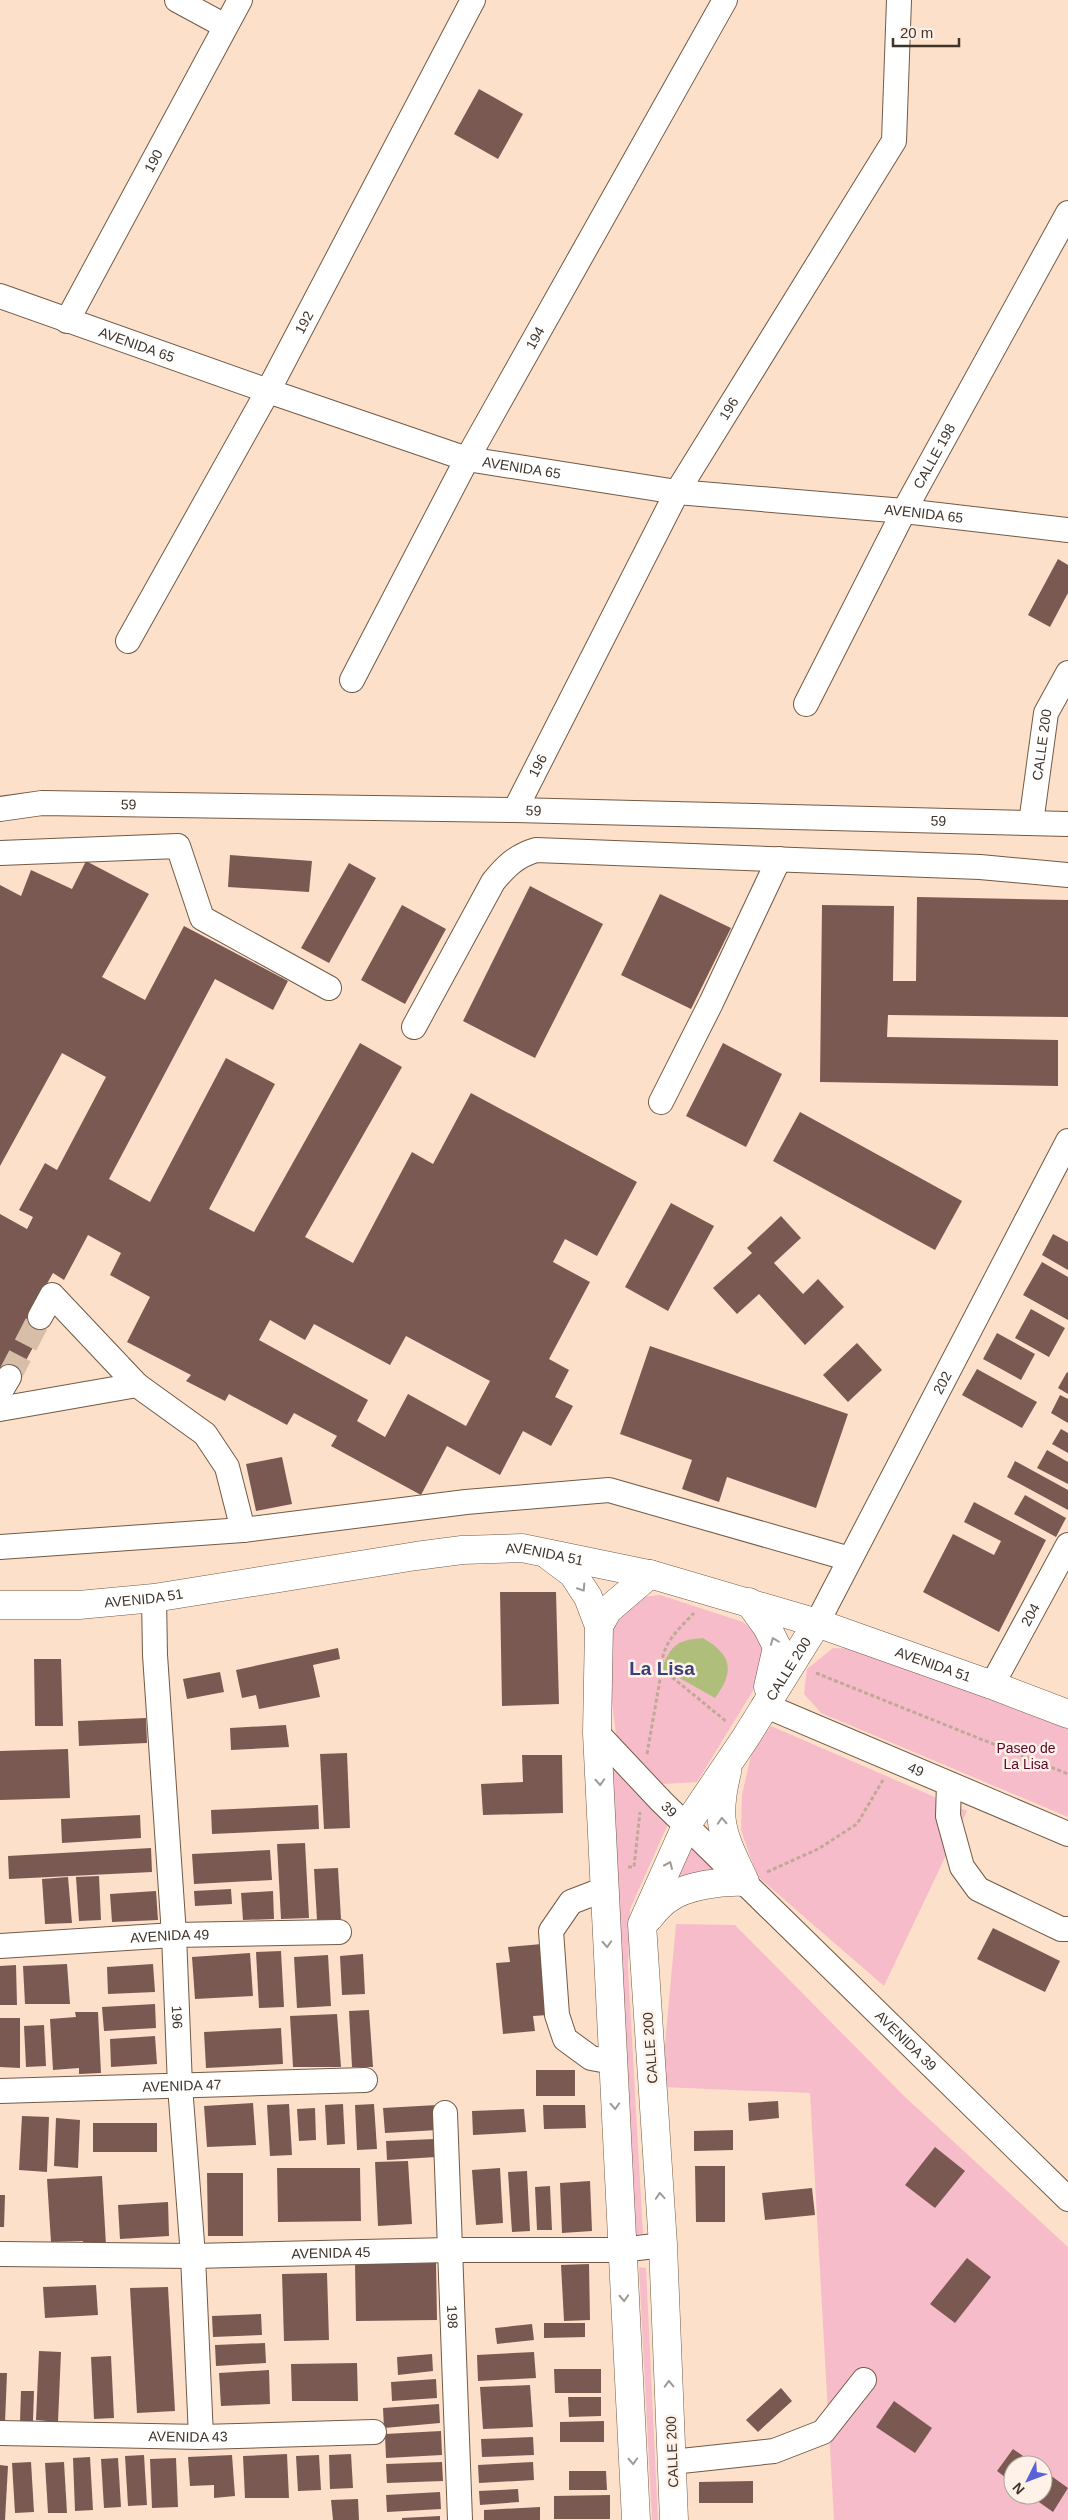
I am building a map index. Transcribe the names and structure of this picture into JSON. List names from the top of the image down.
{
  "streets": {
    "main road": ["CALLE 200", "AVENIDA 51"],
    "street": [
      "190",
      "192",
      "194",
      "AVENIDA 65",
      "196",
      "CALLE 198",
      "59",
      "202",
      "204",
      "49",
      "39",
      "AVENIDA 49",
      "AVENIDA 39",
      "AVENIDA 47",
      "AVENIDA 45",
      "198",
      "AVENIDA 43"
    ]
  },
  "crossings": [
    ["190", "AVENIDA 65"],
    ["192", "AVENIDA 65"],
    ["194", "AVENIDA 65"],
    ["AVENIDA 65", "196"],
    ["AVENIDA 65", "CALLE 198"],
    ["196", "59"],
    ["196", "AVENIDA 51"],
    ["196", "AVENIDA 49"],
    ["196", "AVENIDA 47"],
    ["196", "AVENIDA 45"],
    ["196", "AVENIDA 43"],
    ["CALLE 200", "59"],
    ["CALLE 200", "202"],
    ["CALLE 200", "AVENIDA 51"],
    ["CALLE 200", "49"],
    ["CALLE 200", "39"],
    ["CALLE 200", "AVENIDA 45"],
    ["202", "AVENIDA 51"],
    ["AVENIDA 51", "204"],
    ["39", "AVENIDA 39"],
    ["AVENIDA 45", "198"]
  ],
  "one_way": ["CALLE 200"],
  "districts": ["La Lisa"],
  "parks": ["Paseo de La Lisa"],
  "scale_bar": "20 m",
  "north": "bottom left"
}
